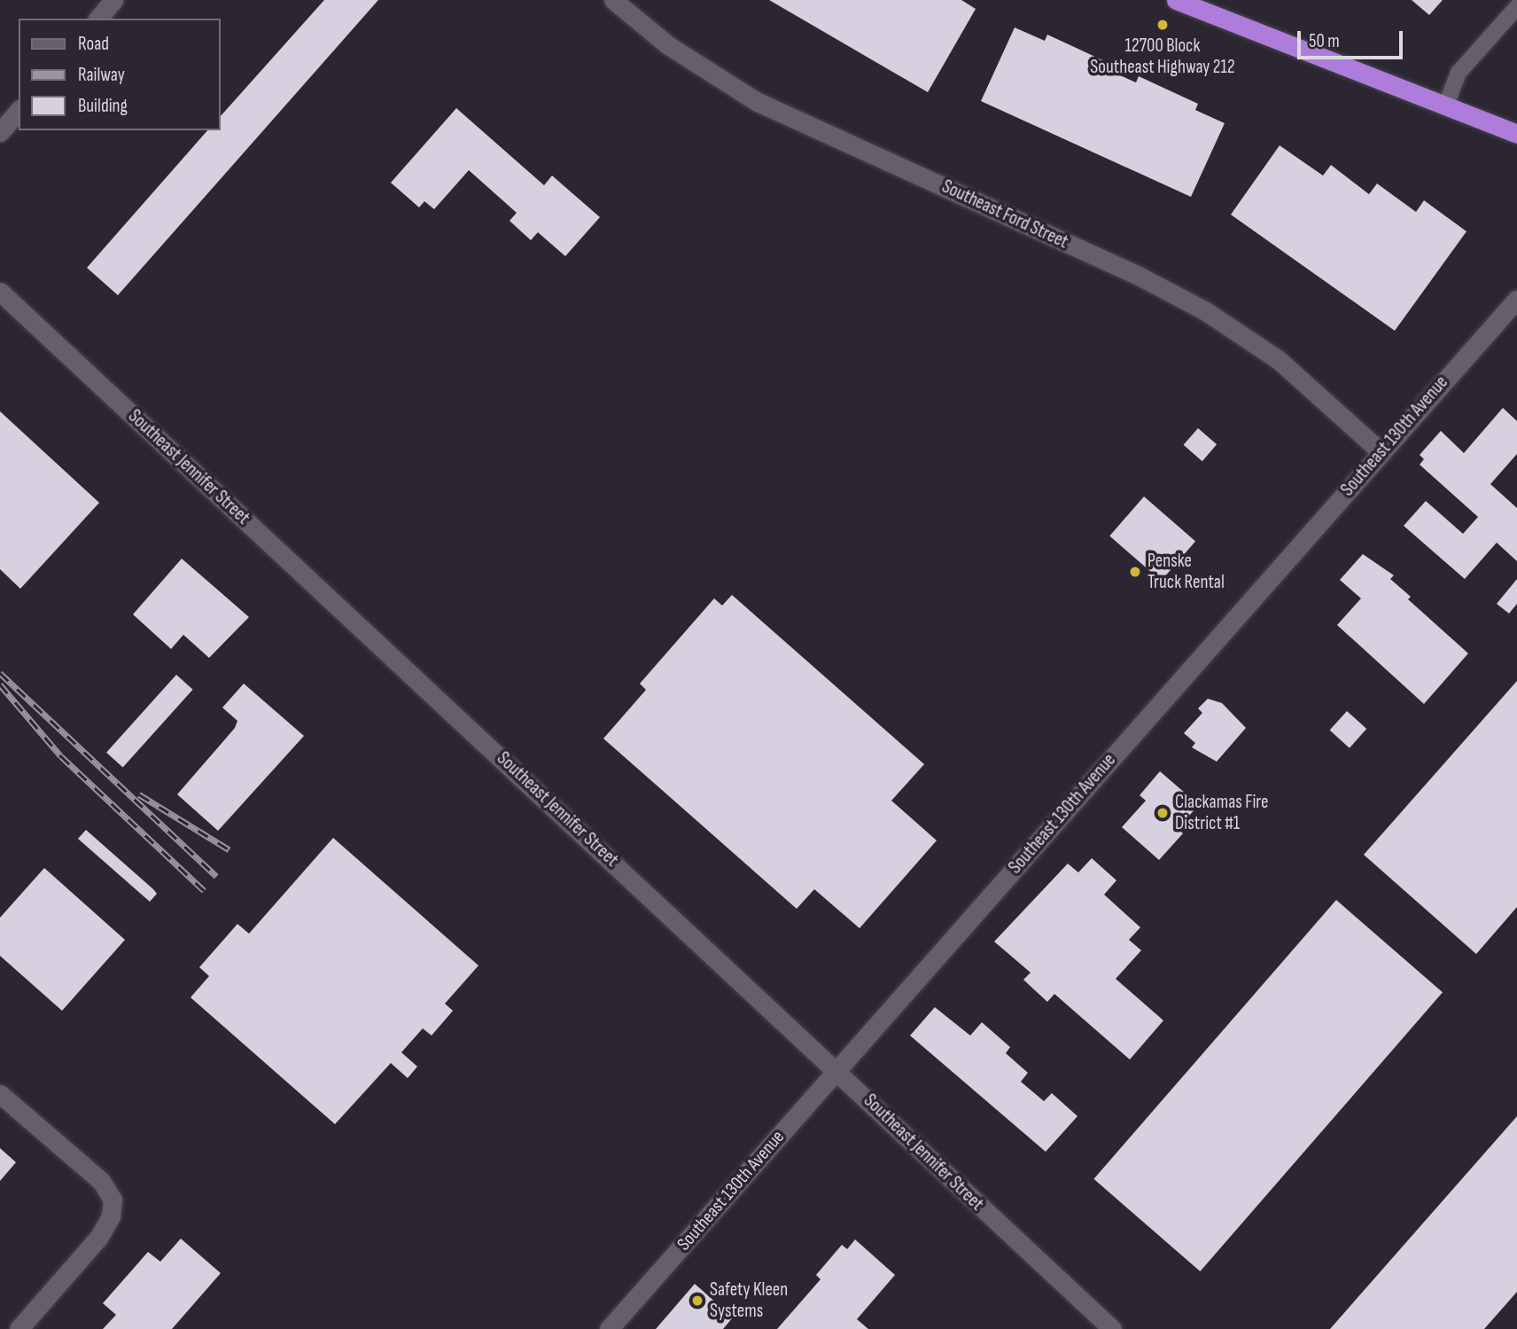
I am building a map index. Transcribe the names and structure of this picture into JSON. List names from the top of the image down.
{
  "streets": {
    "street": ["Southeast Ford Street", "Southeast 130th Avenue", "Southeast Jennifer Street"]
  },
  "crossings": [
    ["Southeast Ford Street", "Southeast 130th Avenue"],
    ["Southeast 130th Avenue", "Southeast Jennifer Street"]
  ],
  "places": [
    "12700 Block Southeast Highway 212",
    "Penske Truck Rental",
    "Clackamas Fire District #1",
    "Safety Kleen Systems"
  ],
  "legend": ["Road", "Railway", "Building"],
  "scale_bar": "50 m"
}
